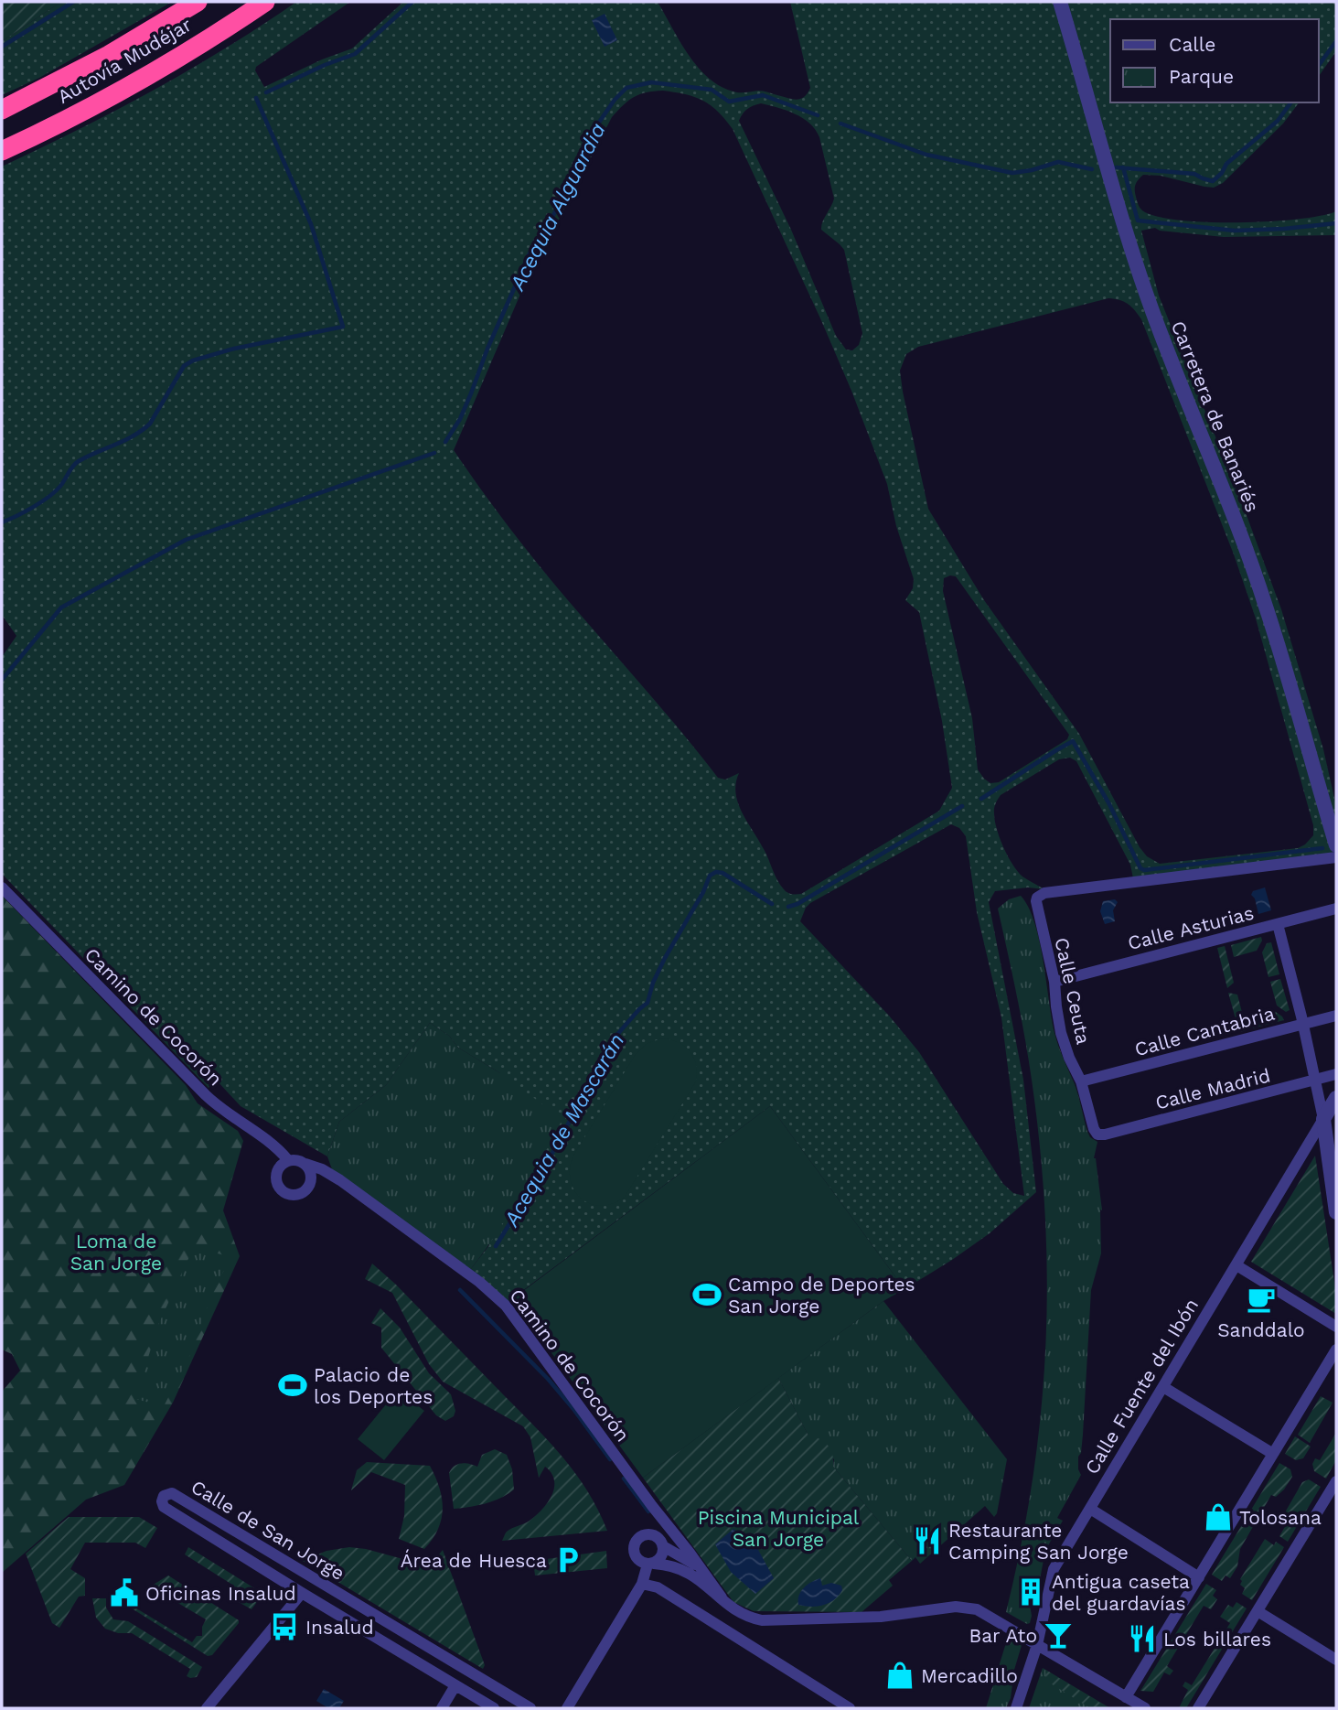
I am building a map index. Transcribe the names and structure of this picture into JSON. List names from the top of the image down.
{
  "streets": {
    "highway": ["Autovía Mudéjar"],
    "street": [
      "Carretera de Banariés",
      "Calle Asturias",
      "Calle Ceuta",
      "Camino de Cocorón",
      "Calle Cantabria",
      "Calle Madrid",
      "Calle Fuente del Ibón",
      "Calle de San Jorge"
    ]
  },
  "crossings": [
    ["Calle Asturias", "Calle Ceuta"],
    ["Calle Ceuta", "Calle Cantabria"],
    ["Calle Ceuta", "Calle Madrid"]
  ],
  "water": ["Acequia Alguardia", "Acequia de Mascarán"],
  "parks": ["Loma de San Jorge", "Piscina Municipal San Jorge"],
  "places": {
    "sports": ["Campo de Deportes San Jorge", "Palacio de los Deportes"],
    "cafe": ["Sanddalo"],
    "shop": ["Tolosana", "Mercadillo"],
    "restaurant": ["Restaurante Camping San Jorge", "Los billares"],
    "parking": ["Área de Huesca"],
    "building": ["Antigua caseta del guardavías"],
    "public building": ["Oficinas Insalud"],
    "bus stop": ["Insalud"],
    "bar": ["Bar Ato"]
  },
  "legend": ["Calle", "Parque"]
}
